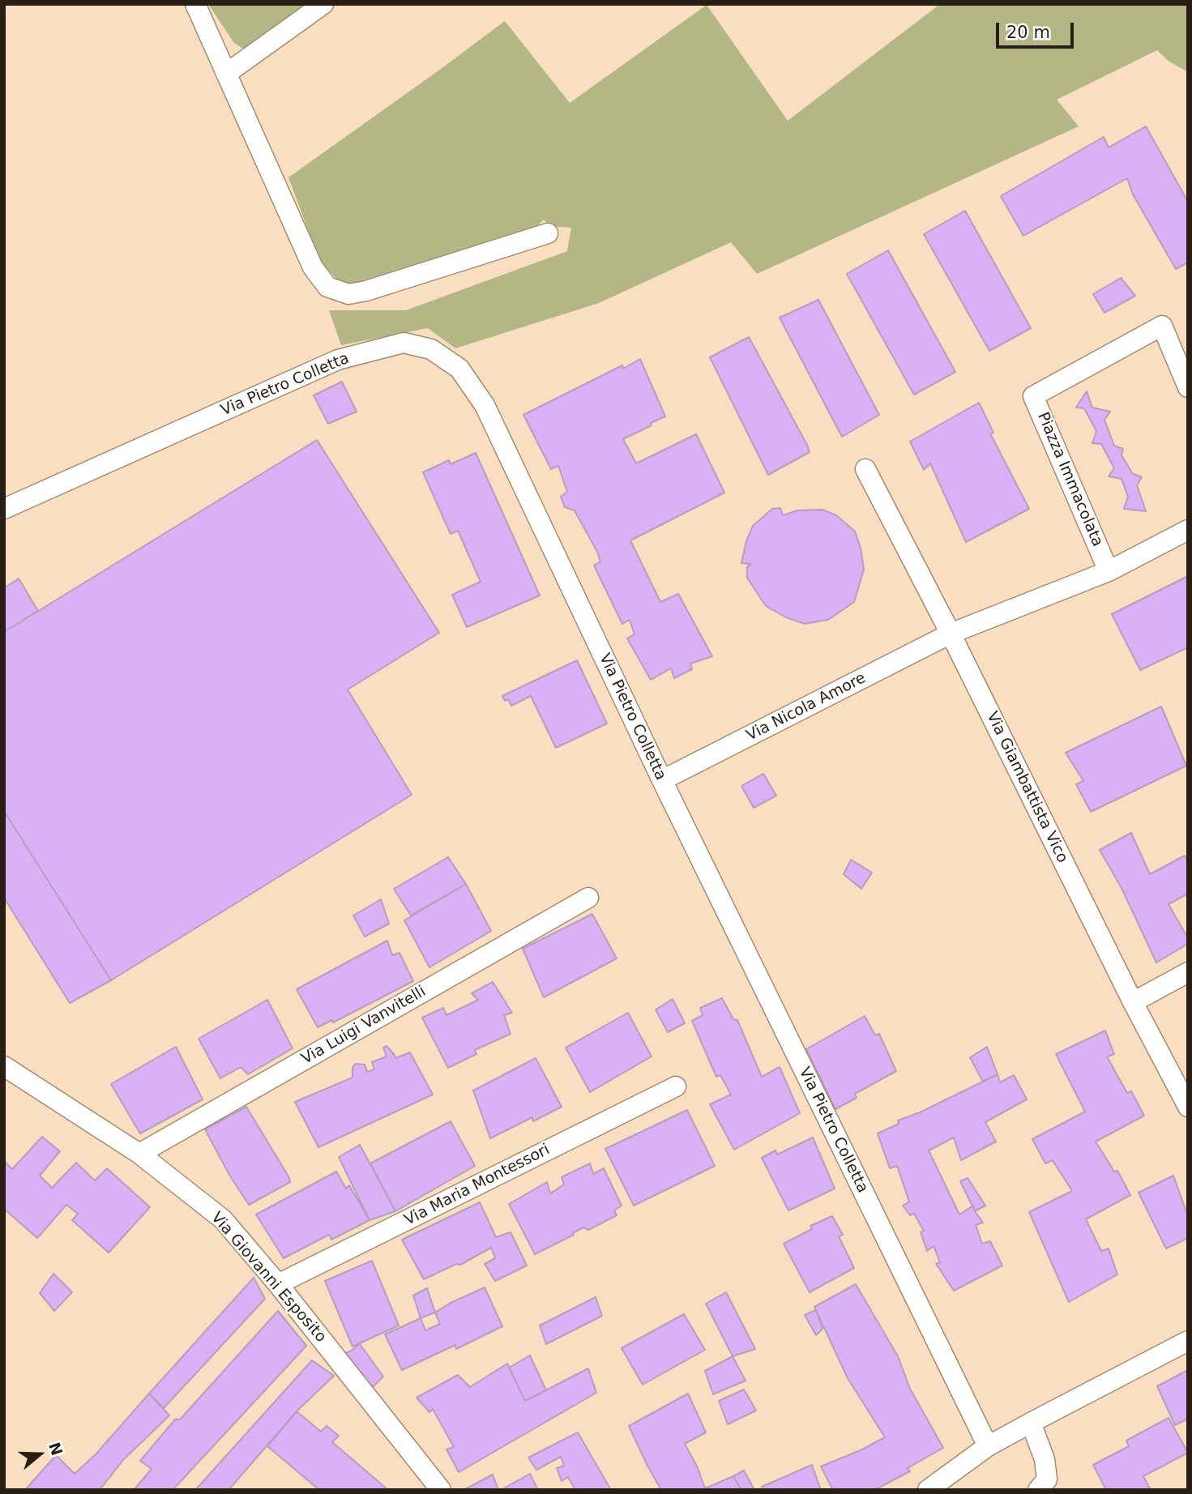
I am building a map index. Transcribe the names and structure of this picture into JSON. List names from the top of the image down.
{
  "streets": {
    "street": [
      "Via Pietro Colletta",
      "Piazza Immacolata",
      "Via Nicola Amore",
      "Via Giambattista Vico",
      "Via Luigi Vanvitelli",
      "Via Maria Montessori",
      "Via Giovanni Esposito"
    ]
  },
  "crossings": [
    ["Via Pietro Colletta", "Via Nicola Amore"],
    ["Via Nicola Amore", "Via Giambattista Vico"],
    ["Via Luigi Vanvitelli", "Via Giovanni Esposito"],
    ["Via Maria Montessori", "Via Giovanni Esposito"]
  ],
  "scale_bar": "20 m",
  "north": "right"
}
